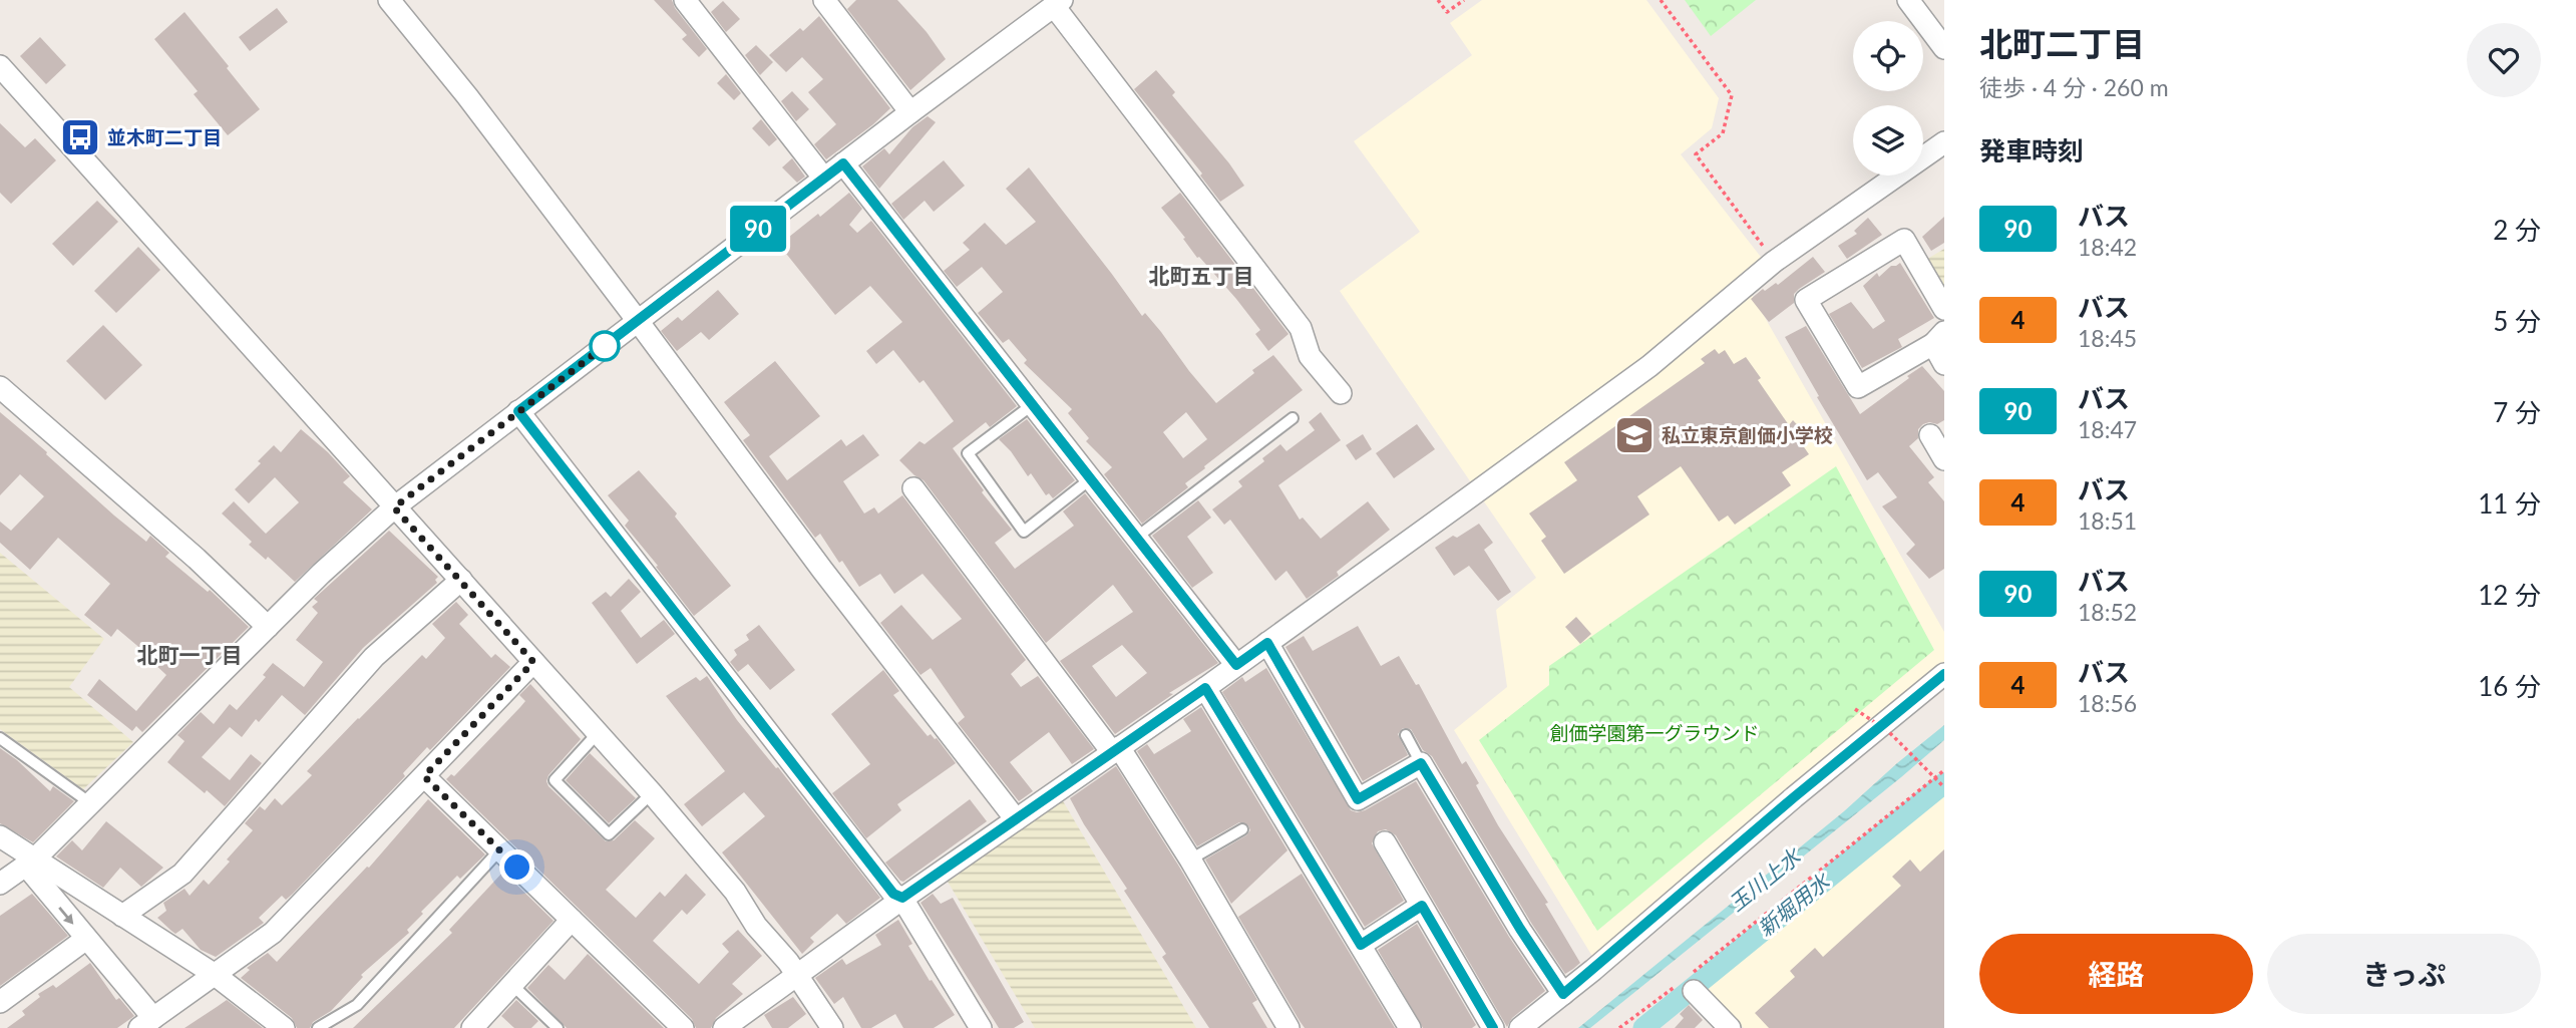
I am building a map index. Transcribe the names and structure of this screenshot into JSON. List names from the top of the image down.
{
  "districts": ["北町五丁目", "北町一丁目"],
  "water": ["玉川上水", "新堀用水"],
  "parks": ["創価学園第一グラウンド"],
  "places": {
    "bus stop": ["並木町二丁目"],
    "school or university": ["私立東京創価小学校"]
  },
  "lines": ["bus line 90"],
  "page": {
    "on_map": "90",
    "heading": [
      ["北町二丁目", "徒歩 · 4 分 · 260 m"],
      "発車時刻"
    ],
    "list": [
      {
        "mark": "90",
        "name": "バス",
        "note": "18:42",
        "value": "2 分"
      },
      {
        "mark": "4",
        "name": "バス",
        "note": "18:45",
        "value": "5 分"
      },
      {
        "mark": "90",
        "name": "バス",
        "note": "18:47",
        "value": "7 分"
      },
      {
        "mark": "4",
        "name": "バス",
        "note": "18:51",
        "value": "11 分"
      },
      {
        "mark": "90",
        "name": "バス",
        "note": "18:52",
        "value": "12 分"
      },
      {
        "mark": "4",
        "name": "バス",
        "note": "18:56",
        "value": "16 分"
      }
    ],
    "buttons": ["経路", "きっぷ"]
  }
}
